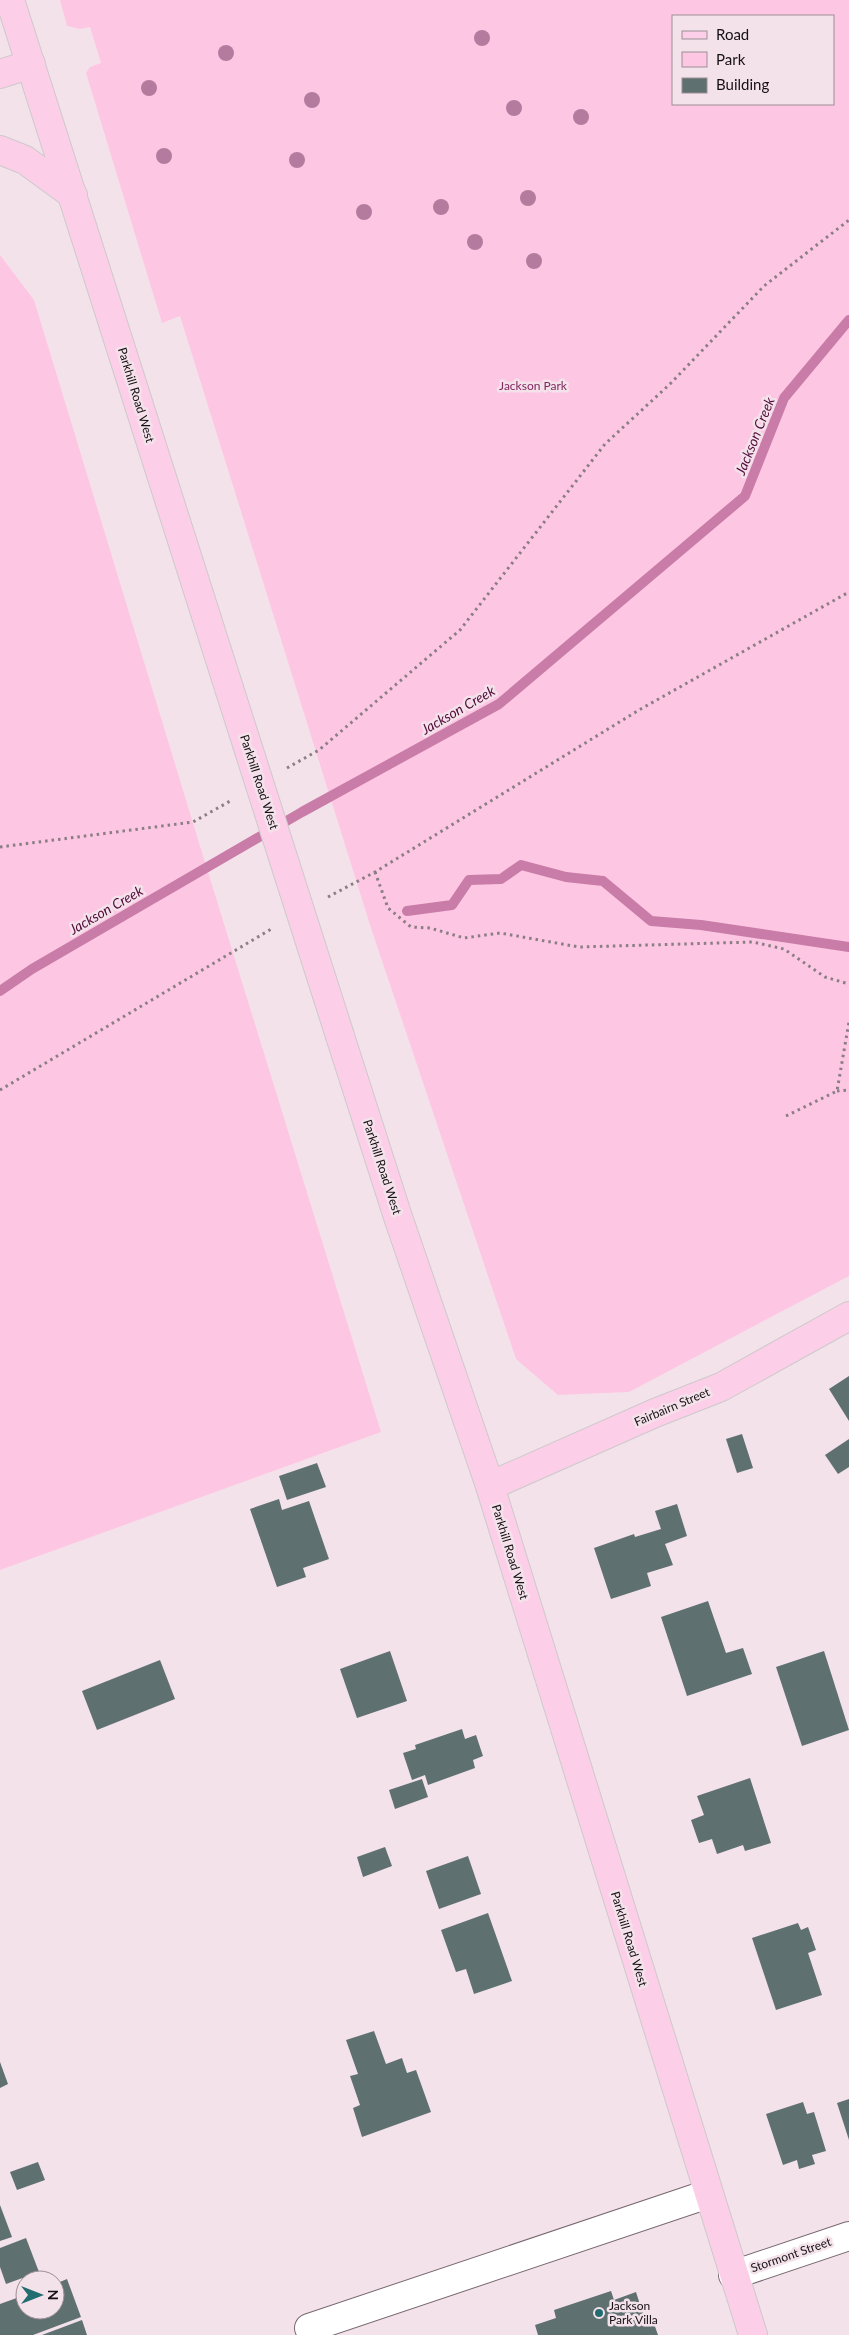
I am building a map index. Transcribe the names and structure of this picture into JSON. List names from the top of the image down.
{
  "streets": {
    "main road": ["Parkhill Road West", "Fairbairn Street"],
    "street": ["Stormont Street"]
  },
  "crossings": [
    ["Parkhill Road West", "Fairbairn Street"],
    ["Parkhill Road West", "Stormont Street"]
  ],
  "water": ["Jackson Creek"],
  "parks": ["Jackson Park"],
  "places": ["Jackson Park Villa"],
  "legend": ["Road", "Park", "Building"],
  "north": "right"
}
